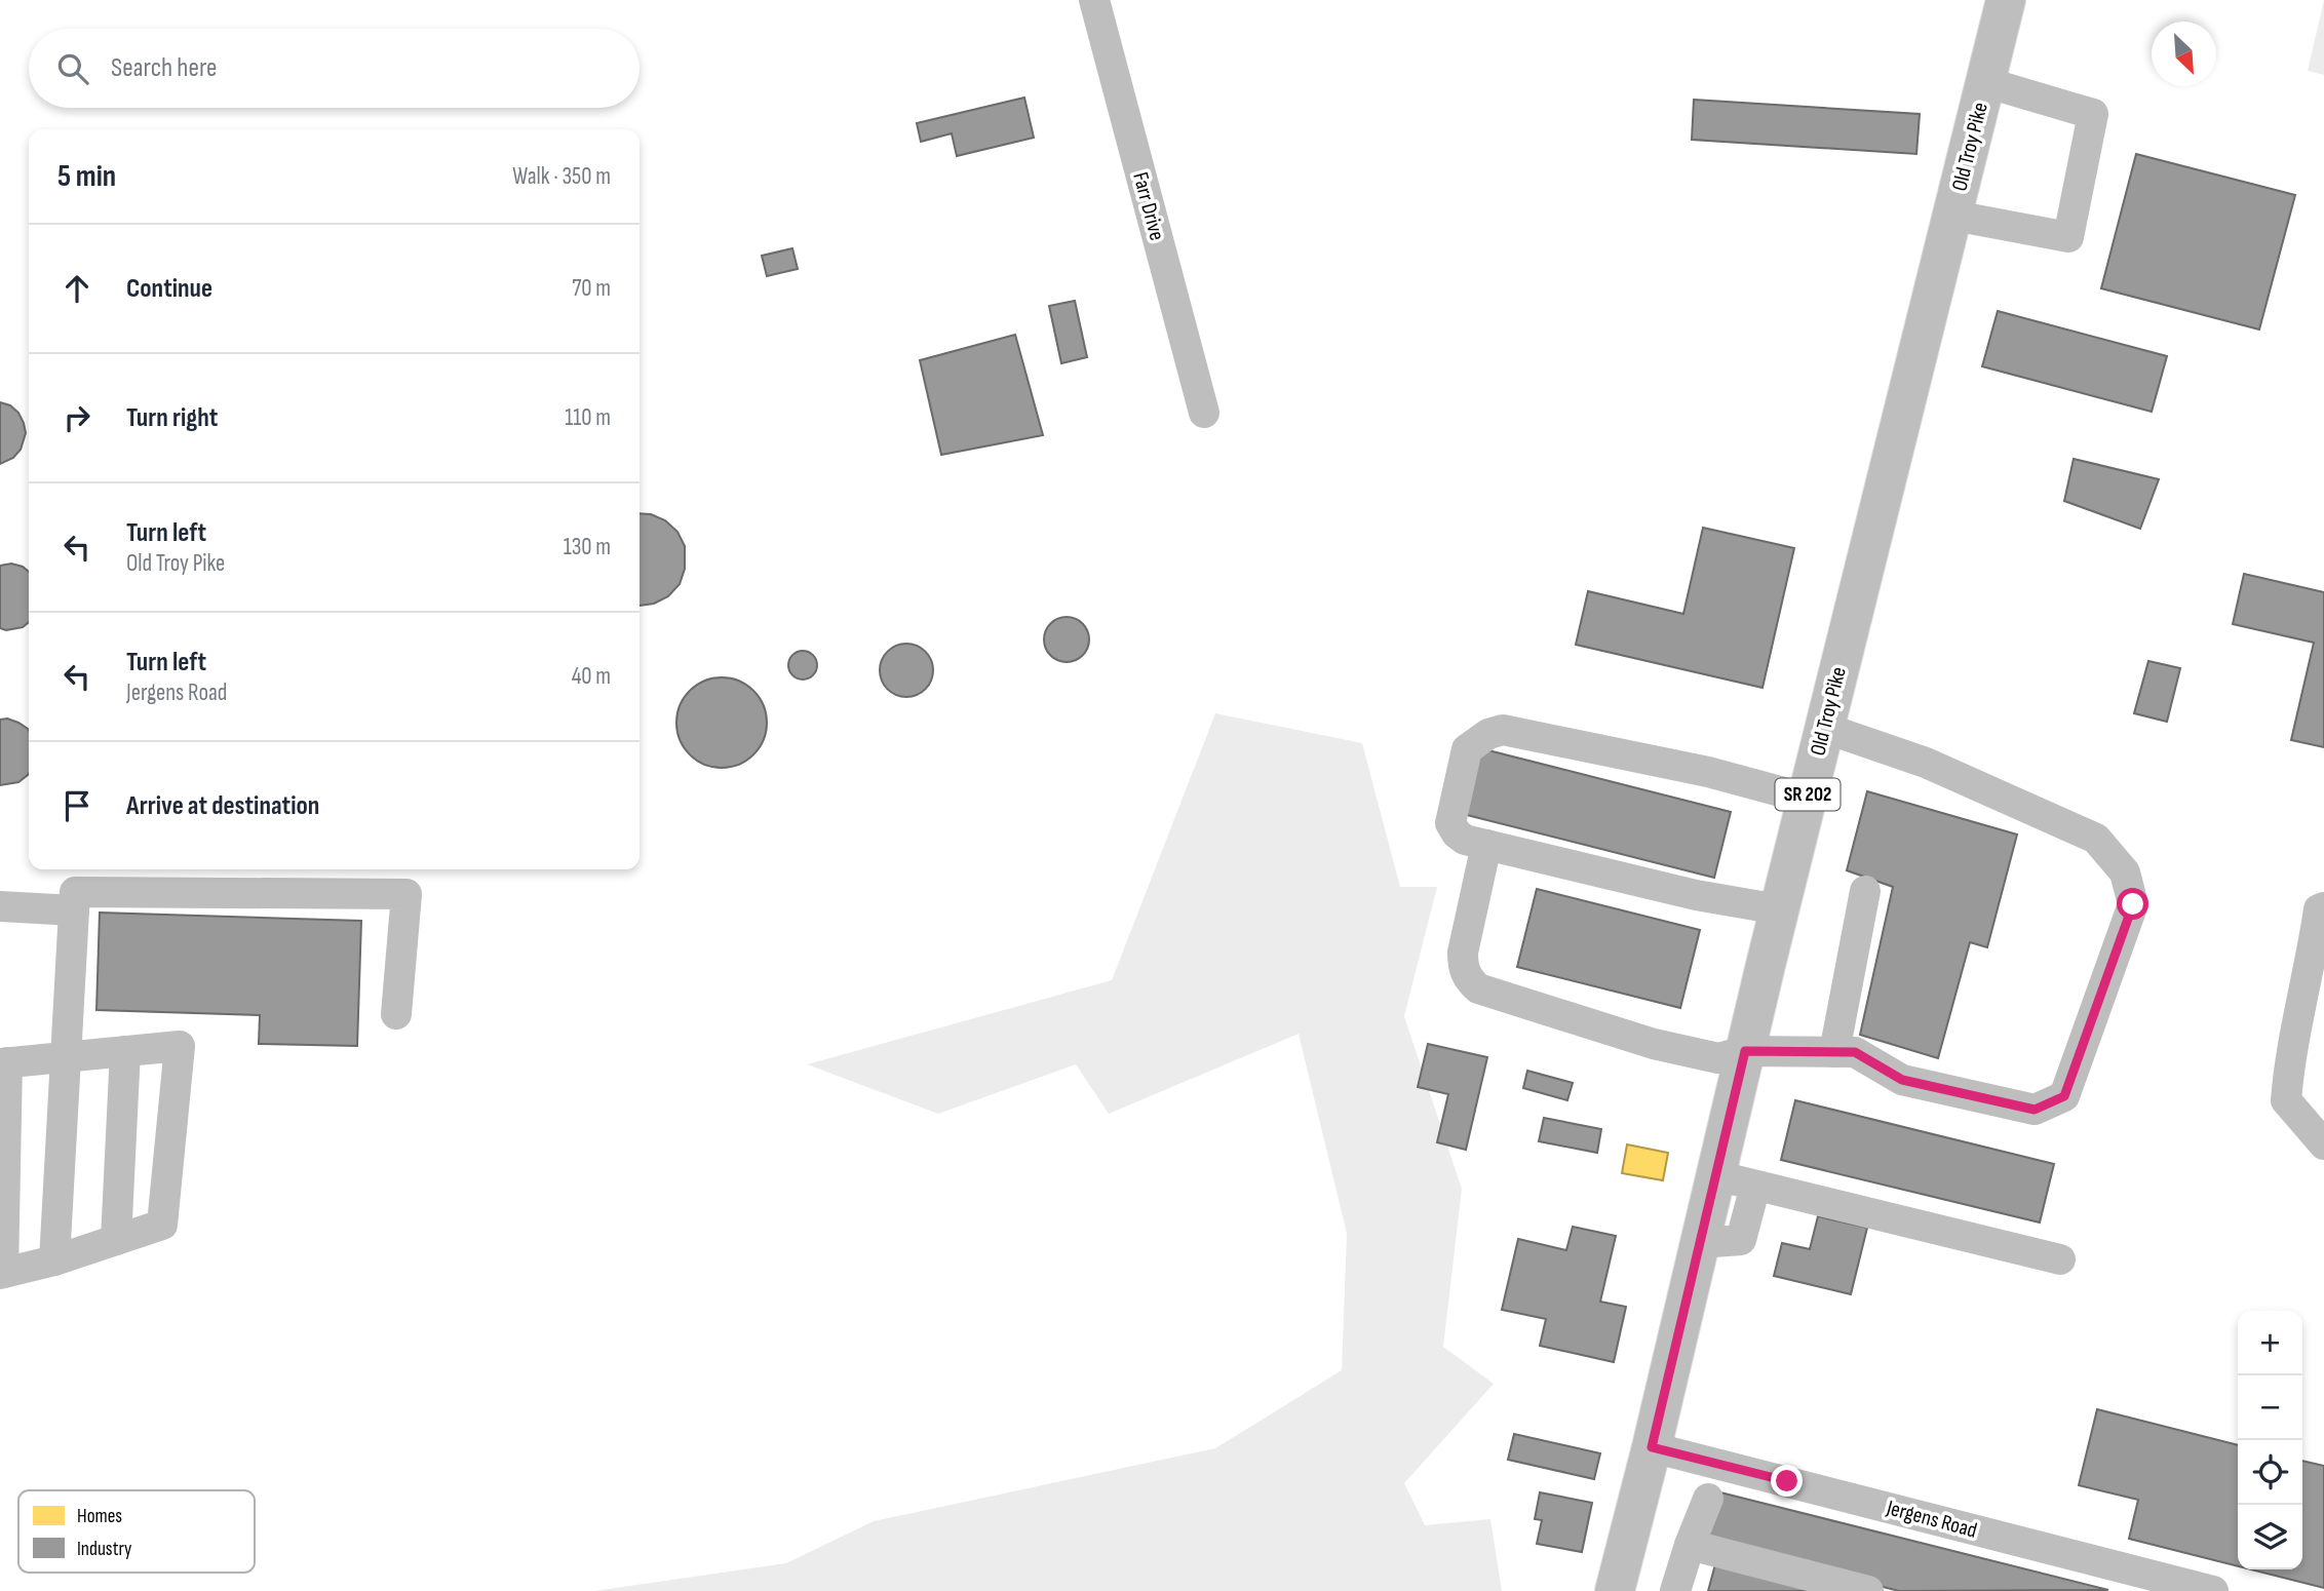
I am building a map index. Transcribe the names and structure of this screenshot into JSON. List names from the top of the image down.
{
  "streets": {
    "main road": ["Old Troy Pike", "SR 202"],
    "street": ["Farr Drive", "Jergens Road"]
  },
  "crossings": [
    ["Old Troy Pike", "Jergens Road"]
  ],
  "legend": ["Homes", "Industry"],
  "north": "bottom right",
  "page": {
    "search": "Search here",
    "heading": ["5 min", "Walk · 350 m"],
    "list": [
      ["Continue", "70 m"],
      ["Turn right", "110 m"],
      ["Turn left", "Old Troy Pike", "130 m"],
      ["Turn left", "Jergens Road", "40 m"],
      "Arrive at destination"
    ],
    "map_buttons": ["+", "−"]
  }
}
